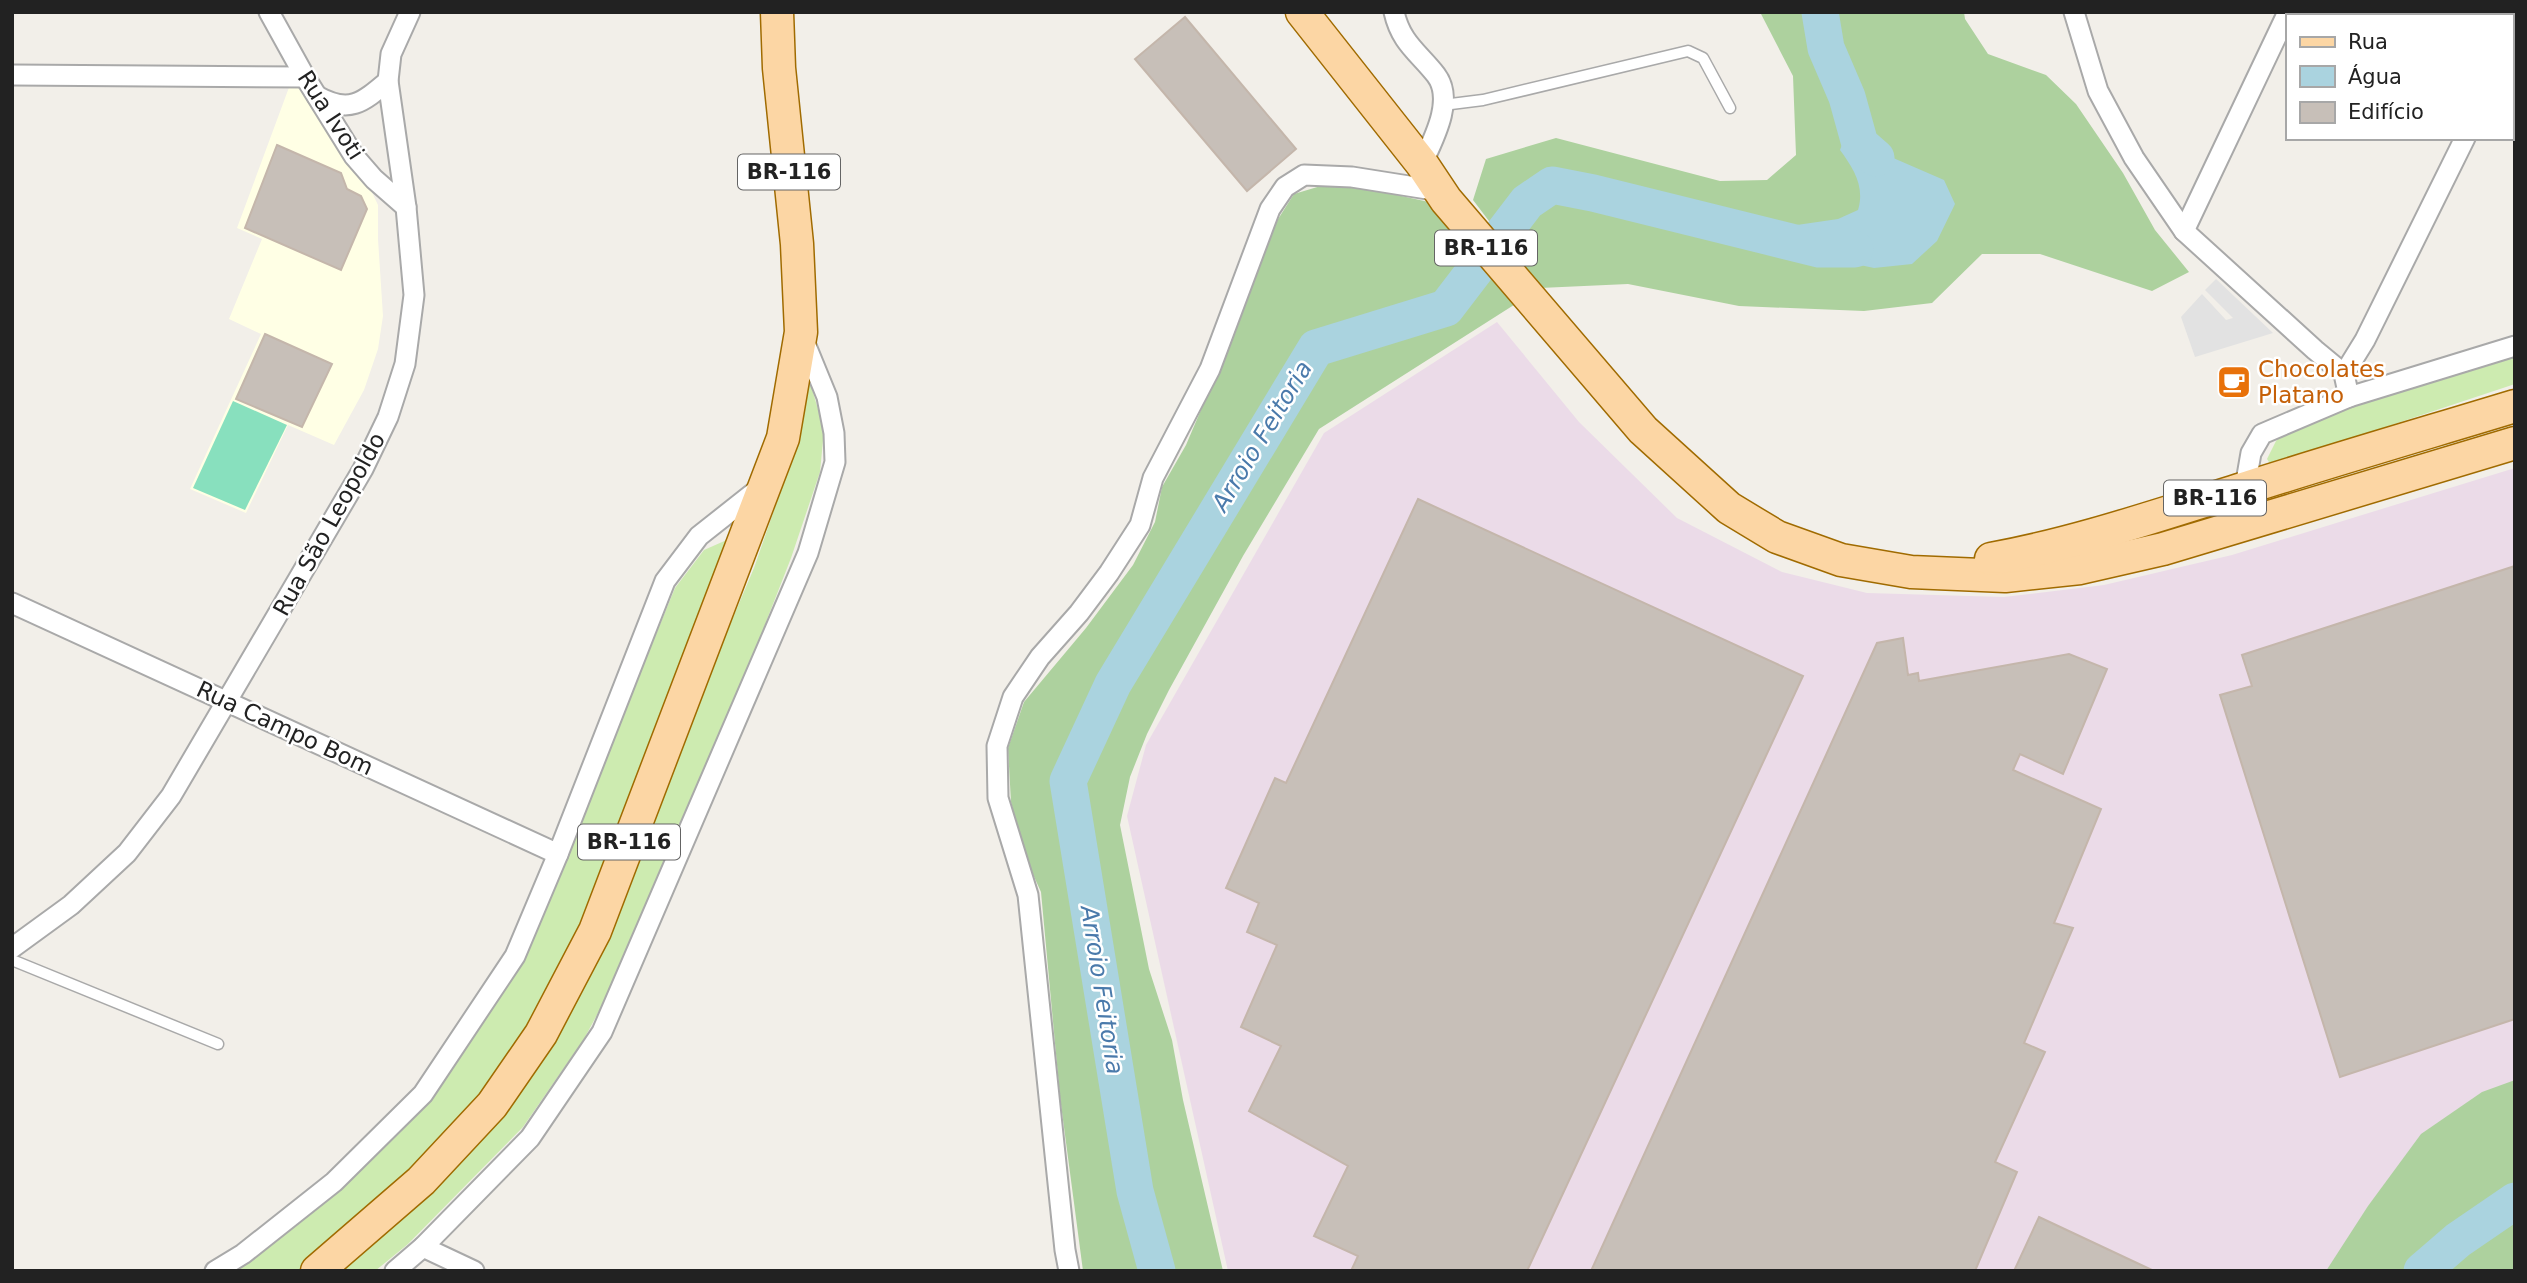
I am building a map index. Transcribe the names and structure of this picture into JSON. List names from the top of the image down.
{
  "streets": {
    "main road": ["BR-116"],
    "street": ["Rua Ivoti", "Rua São Leopoldo", "Rua Campo Bom"]
  },
  "crossings": [
    ["Rua Ivoti", "Rua São Leopoldo"],
    ["Rua São Leopoldo", "Rua Campo Bom"]
  ],
  "water": ["Arroio Feitoria"],
  "places": {
    "cafe": ["Chocolates Platano"]
  },
  "legend": ["Rua", "Água", "Edifício"]
}
